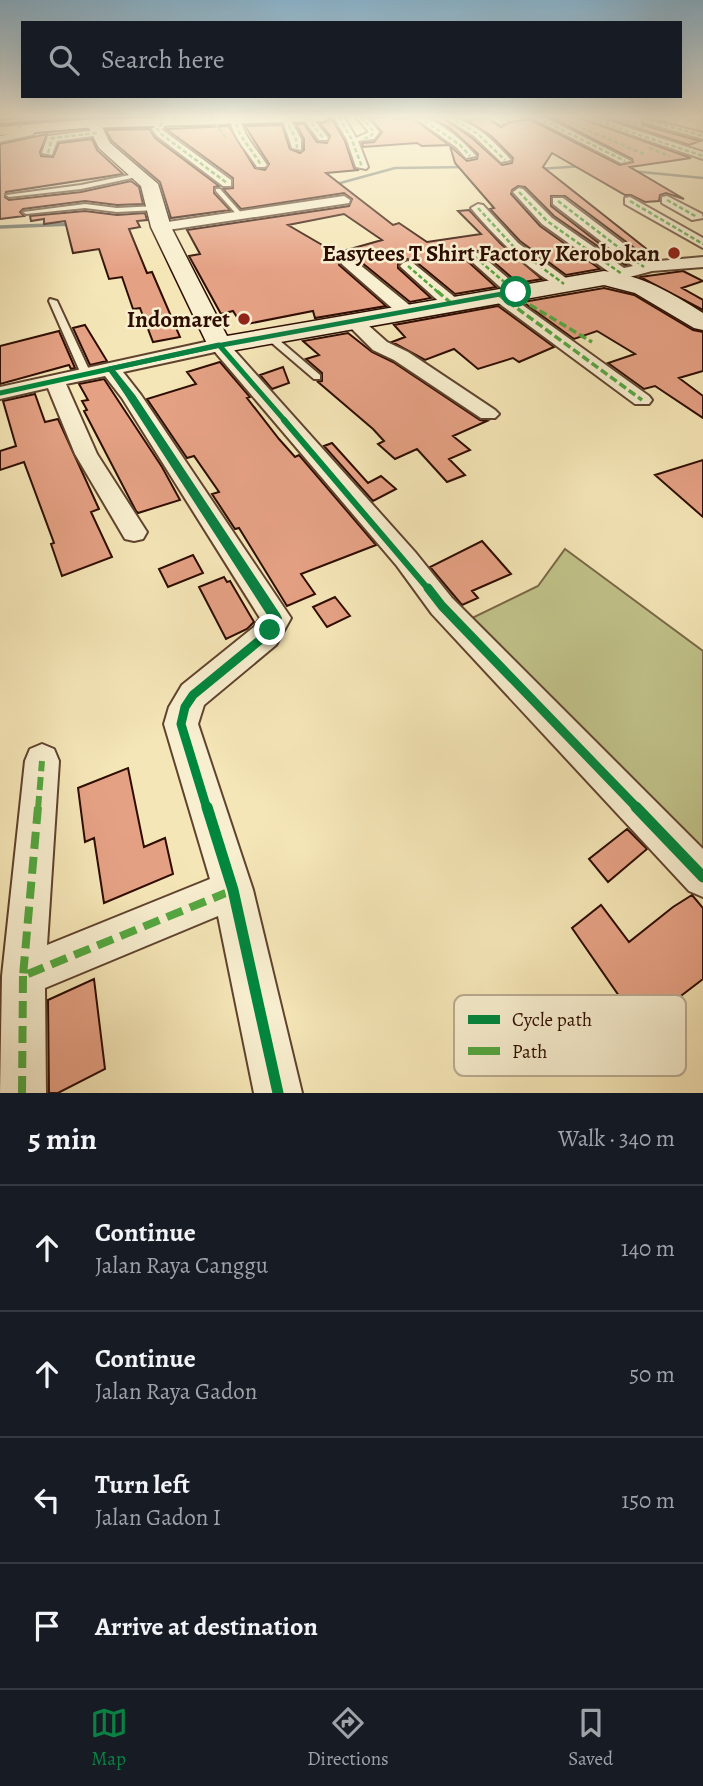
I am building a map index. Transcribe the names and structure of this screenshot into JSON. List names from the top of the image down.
{
  "places": ["Easytees T Shirt Factory Kerobokan", "Indomaret"],
  "legend": ["Cycle path", "Path"],
  "page": {
    "search": "Search here",
    "heading": ["5 min", "Walk · 340 m"],
    "list": [
      ["Continue", "Jalan Raya Canggu", "140 m"],
      ["Continue", "Jalan Raya Gadon", "50 m"],
      ["Turn left", "Jalan Gadon I", "150 m"],
      "Arrive at destination"
    ],
    "nav": ["Map", "Directions", "Saved"]
  }
}
